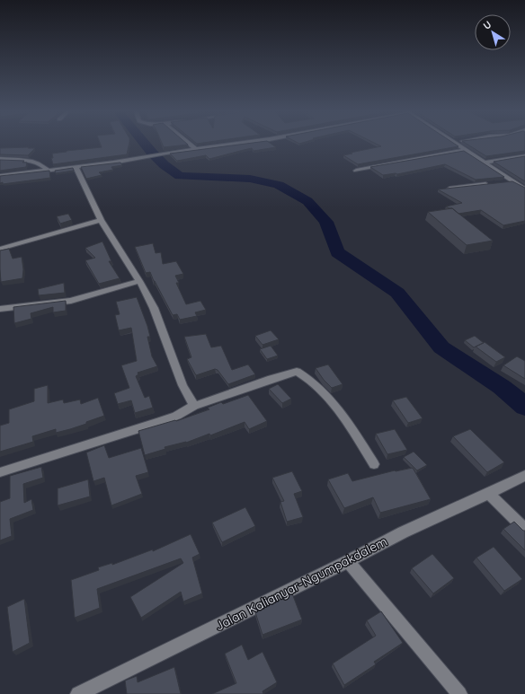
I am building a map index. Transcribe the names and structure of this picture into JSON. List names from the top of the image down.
{
  "streets": {
    "street": ["Jalan Kalianyar-Ngumpakdalem"]
  },
  "north": "top left"
}
